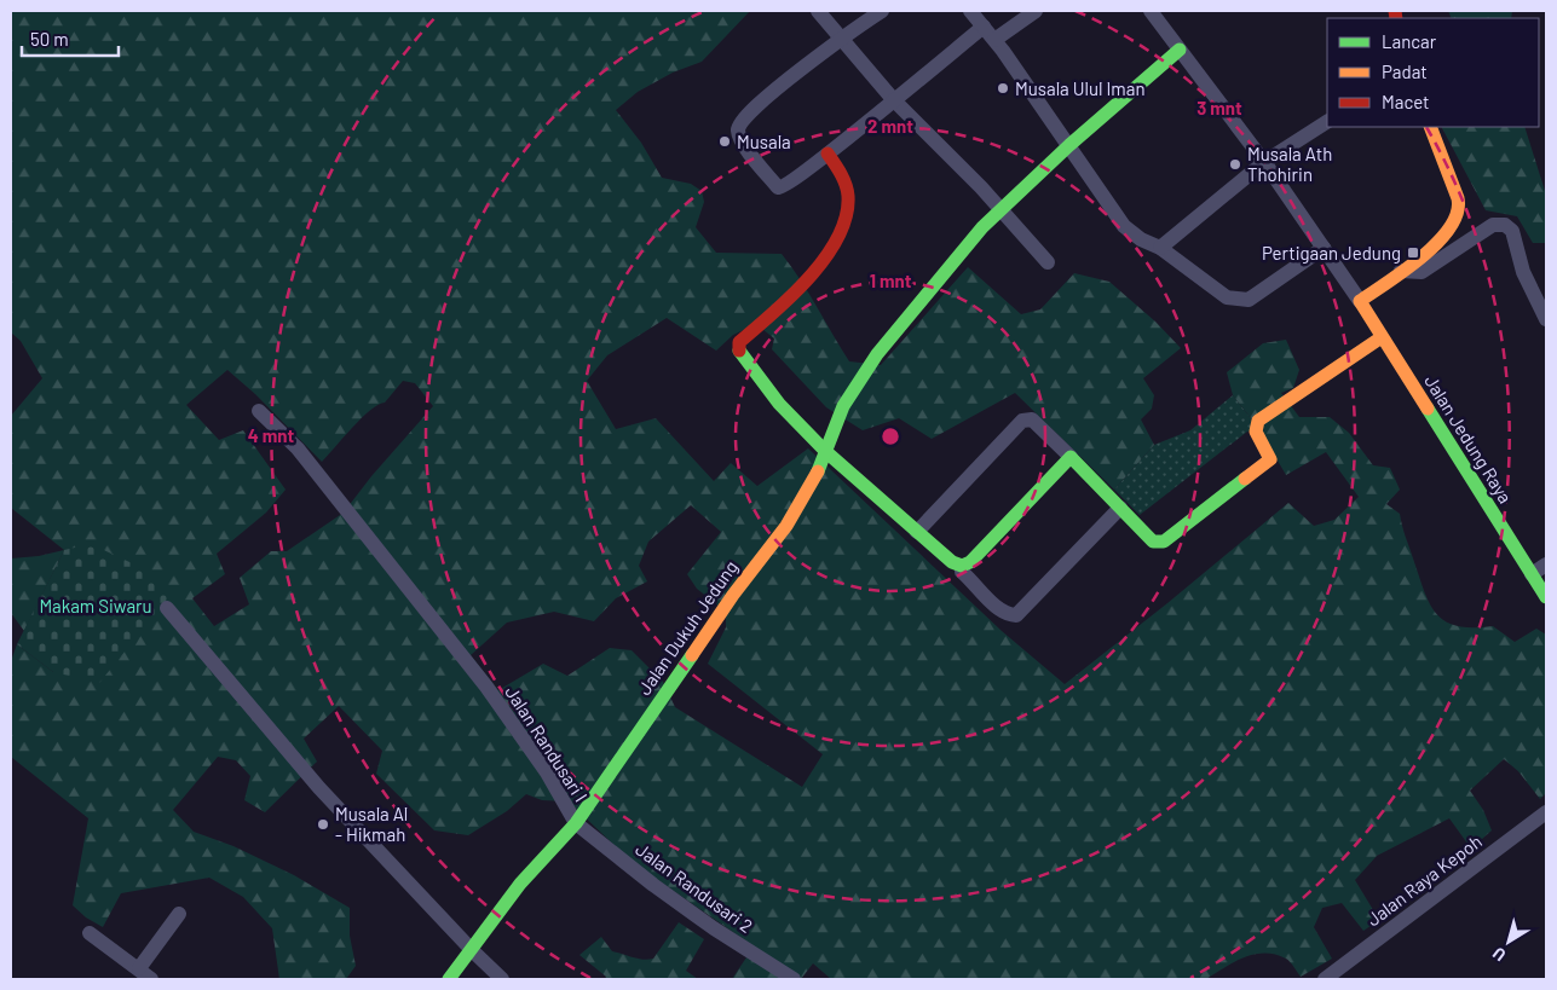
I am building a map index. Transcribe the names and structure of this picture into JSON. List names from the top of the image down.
{
  "streets": {
    "street": [
      "Jalan Jedung Raya",
      "Jalan Dukuh Jedung",
      "Jalan Randusari I",
      "Jalan Raya Kepoh",
      "Jalan Randusari 2"
    ]
  },
  "crossings": [
    ["Jalan Jedung Raya", "Jalan Dukuh Jedung"],
    ["Jalan Dukuh Jedung", "Jalan Randusari I"],
    ["Jalan Dukuh Jedung", "Jalan Randusari 2"],
    ["Jalan Randusari I", "Jalan Randusari 2"]
  ],
  "parks": ["Makam Siwaru"],
  "places": {
    "other": [
      "Musala Ulul Iman",
      "Musala",
      "Musala Ath Thohirin",
      "Musala Al - Hikmah"
    ],
    "transit": ["Pertigaan Jedung"]
  },
  "legend": ["Lancar", "Padat", "Macet"],
  "scale_bar": "50 m",
  "north": "bottom left",
  "rings": [
    "3 mnt",
    "2 mnt",
    "1 mnt",
    "4 mnt"
  ]
}
